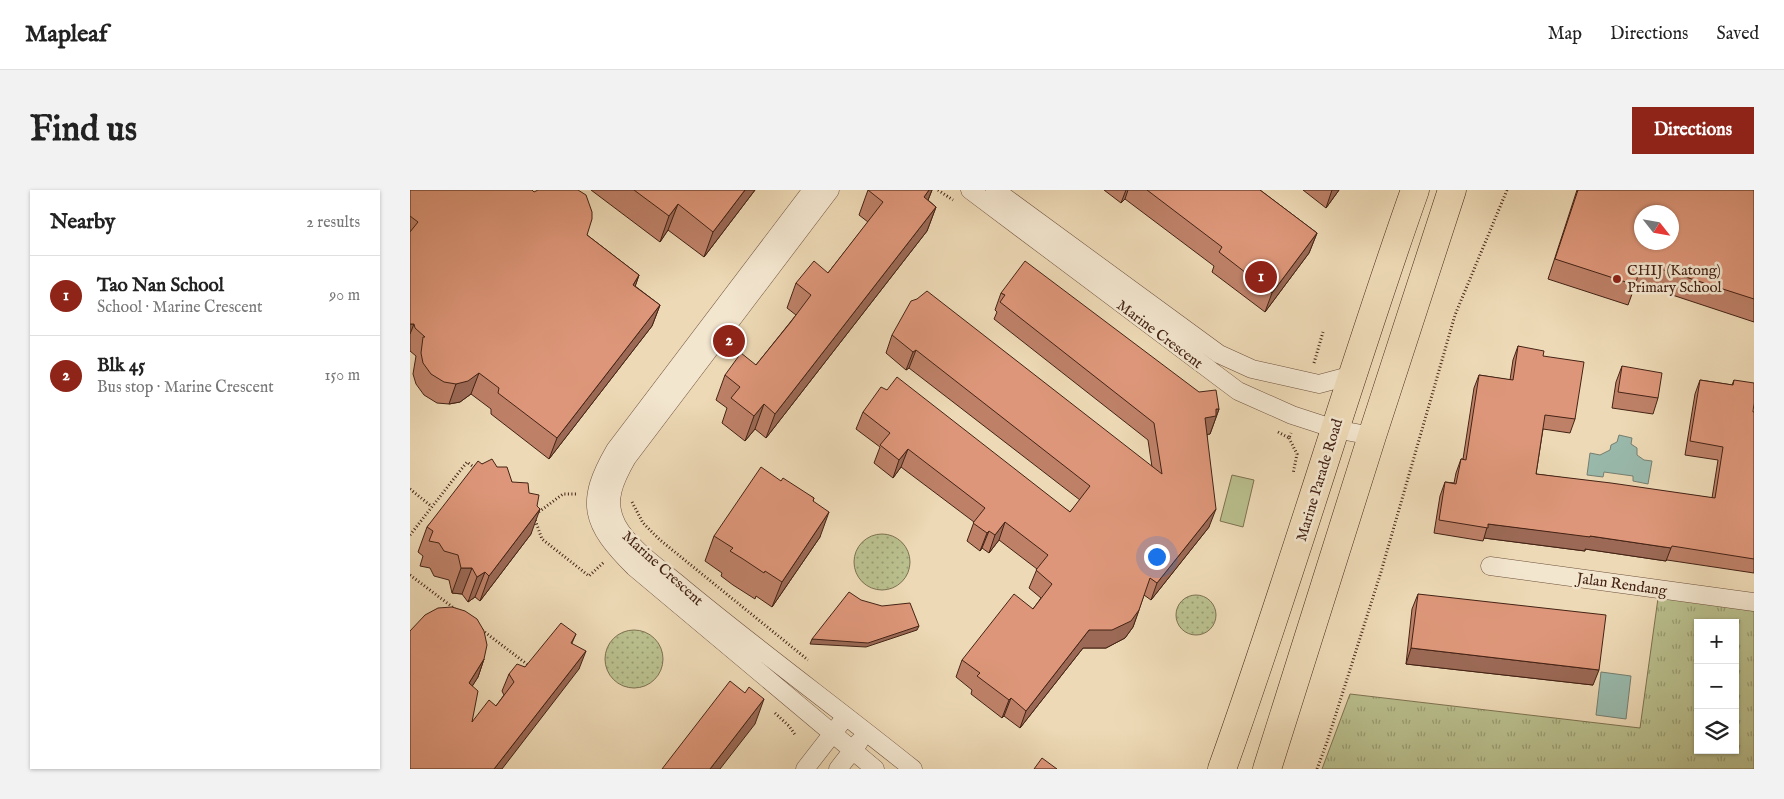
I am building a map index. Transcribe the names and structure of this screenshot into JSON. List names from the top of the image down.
{
  "streets": {
    "main road": ["Marine Parade Road"],
    "street": ["Marine Crescent", "Jalan Rendang"]
  },
  "crossings": [
    ["Marine Crescent", "Marine Parade Road"]
  ],
  "places": ["CHIJ (Katong) Primary School"],
  "north": "bottom right",
  "page": {
    "header": "Mapleaf",
    "nav": ["Map", "Directions", "Saved"],
    "buttons": "Directions",
    "title": "Find us",
    "heading": ["Nearby", "2 results"],
    "list": [
      {
        "mark": "1",
        "name": "Tao Nan School",
        "note": "School · Marine Crescent",
        "value": "90 m"
      },
      {
        "mark": "2",
        "name": "Blk 45",
        "note": "Bus stop · Marine Crescent",
        "value": "150 m"
      }
    ],
    "pins": ["1", "2"],
    "map_buttons": ["+", "−"]
  }
}
